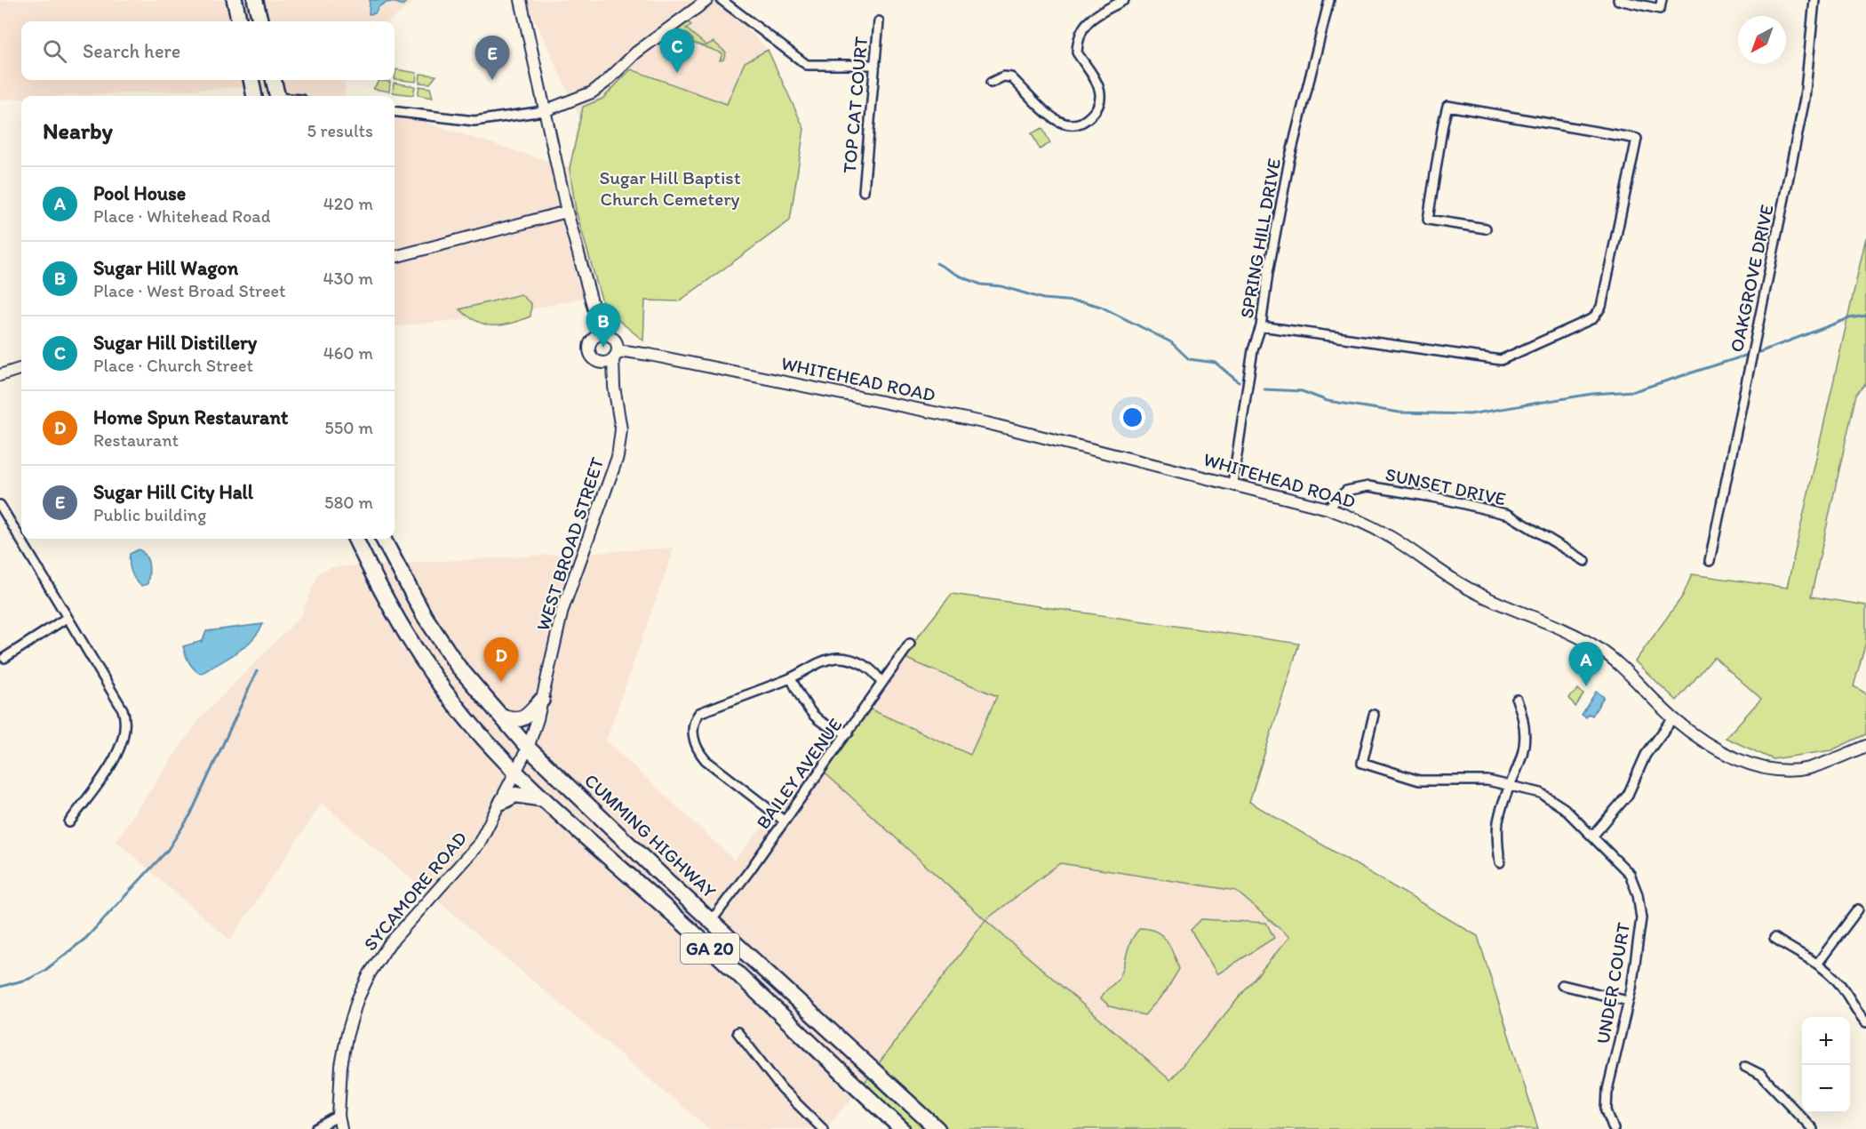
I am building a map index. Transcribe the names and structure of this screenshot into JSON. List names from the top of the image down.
{
  "streets": {
    "highway": ["CUMMING HIGHWAY", "GA 20"],
    "street": [
      "TOP CAT COURT",
      "SPRING HILL DRIVE",
      "OAKGROVE DRIVE",
      "WHITEHEAD ROAD",
      "SUNSET DRIVE",
      "WEST BROAD STREET",
      "BAILEY AVENUE",
      "SYCAMORE ROAD",
      "UNDER COURT"
    ]
  },
  "crossings": [
    ["SPRING HILL DRIVE", "WHITEHEAD ROAD"],
    ["WHITEHEAD ROAD", "SUNSET DRIVE"],
    ["WHITEHEAD ROAD", "WEST BROAD STREET"],
    ["WEST BROAD STREET", "CUMMING HIGHWAY"],
    ["WEST BROAD STREET", "SYCAMORE ROAD"],
    ["WEST BROAD STREET", "GA 20"],
    ["BAILEY AVENUE", "CUMMING HIGHWAY"],
    ["SYCAMORE ROAD", "GA 20"]
  ],
  "parks": ["Sugar Hill Baptist Church Cemetery"],
  "north": "bottom left",
  "page": {
    "search": "Search here",
    "pins": [
      "C",
      "E",
      "B",
      "D",
      "A"
    ],
    "heading": ["Nearby", "5 results"],
    "list": [
      {
        "mark": "A",
        "name": "Pool House",
        "note": "Place · Whitehead Road",
        "value": "420 m"
      },
      {
        "mark": "B",
        "name": "Sugar Hill Wagon",
        "note": "Place · West Broad Street",
        "value": "430 m"
      },
      {
        "mark": "C",
        "name": "Sugar Hill Distillery",
        "note": "Place · Church Street",
        "value": "460 m"
      },
      {
        "mark": "D",
        "name": "Home Spun Restaurant",
        "note": "Restaurant",
        "value": "550 m"
      },
      {
        "mark": "E",
        "name": "Sugar Hill City Hall",
        "note": "Public building",
        "value": "580 m"
      }
    ],
    "map_buttons": ["+", "−"]
  }
}
